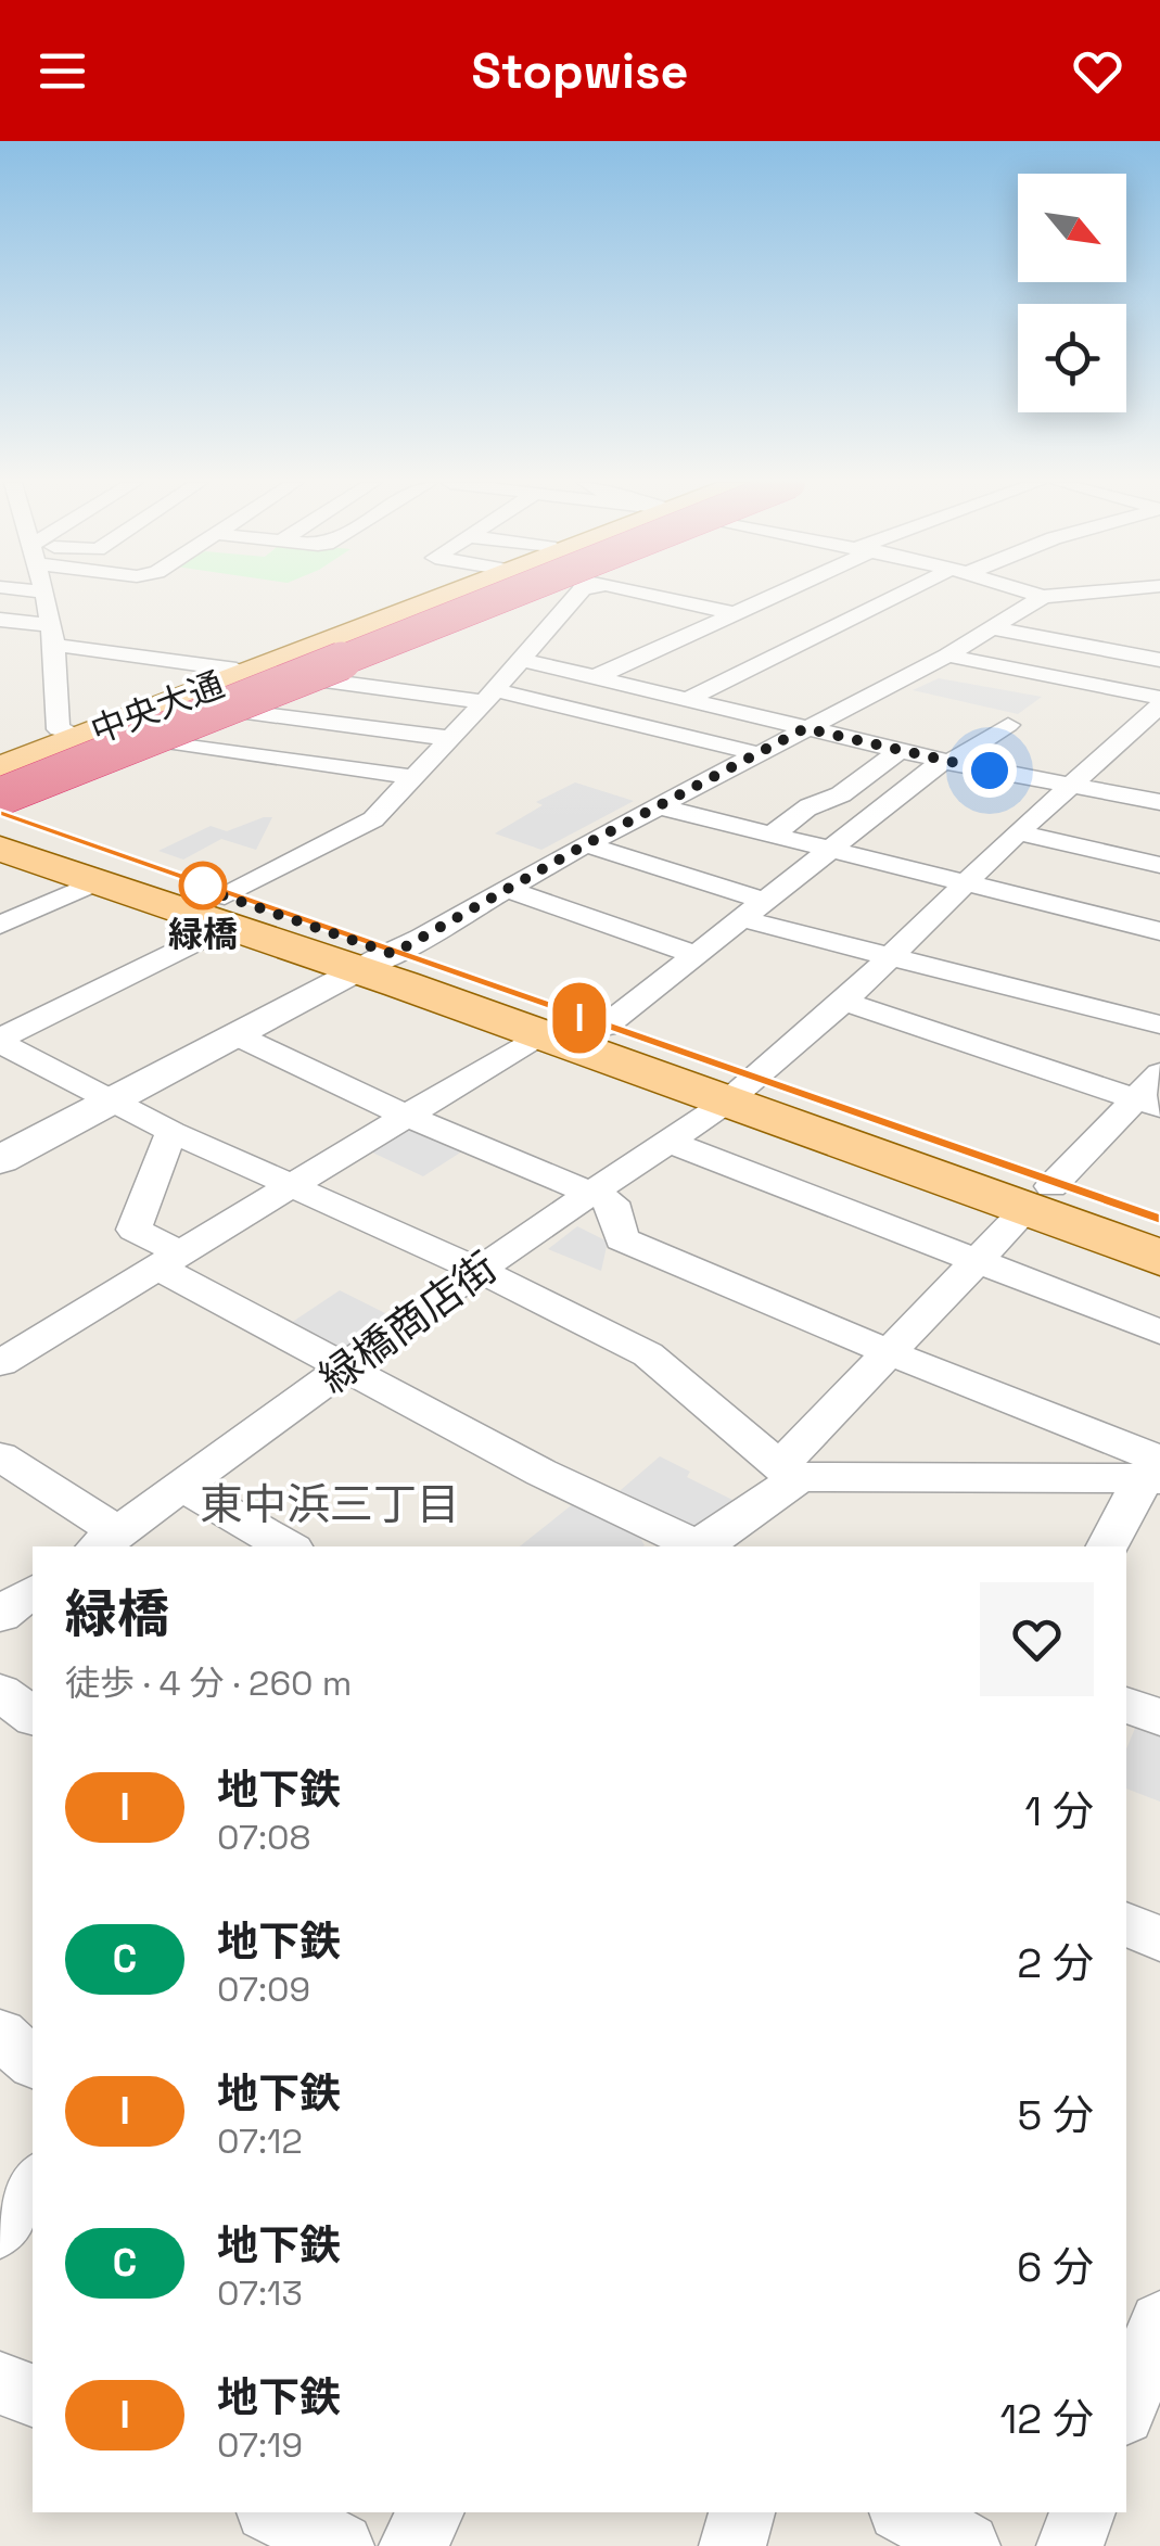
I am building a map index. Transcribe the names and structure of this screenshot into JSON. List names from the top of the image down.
{
  "streets": {
    "main road": ["中央大通"],
    "street": ["緑橋商店街"]
  },
  "districts": ["東中浜三丁目"],
  "places": ["緑橋"],
  "lines": ["metro line I"],
  "north": "bottom right",
  "page": {
    "header": "Stopwise",
    "on_map": "I",
    "heading": ["緑橋", "徒歩 · 4 分 · 260 m"],
    "list": [
      {
        "mark": "I",
        "name": "地下鉄",
        "note": "07:08",
        "value": "1 分"
      },
      {
        "mark": "C",
        "name": "地下鉄",
        "note": "07:09",
        "value": "2 分"
      },
      {
        "mark": "I",
        "name": "地下鉄",
        "note": "07:12",
        "value": "5 分"
      },
      {
        "mark": "C",
        "name": "地下鉄",
        "note": "07:13",
        "value": "6 分"
      },
      {
        "mark": "I",
        "name": "地下鉄",
        "note": "07:19",
        "value": "12 分"
      }
    ]
  }
}
